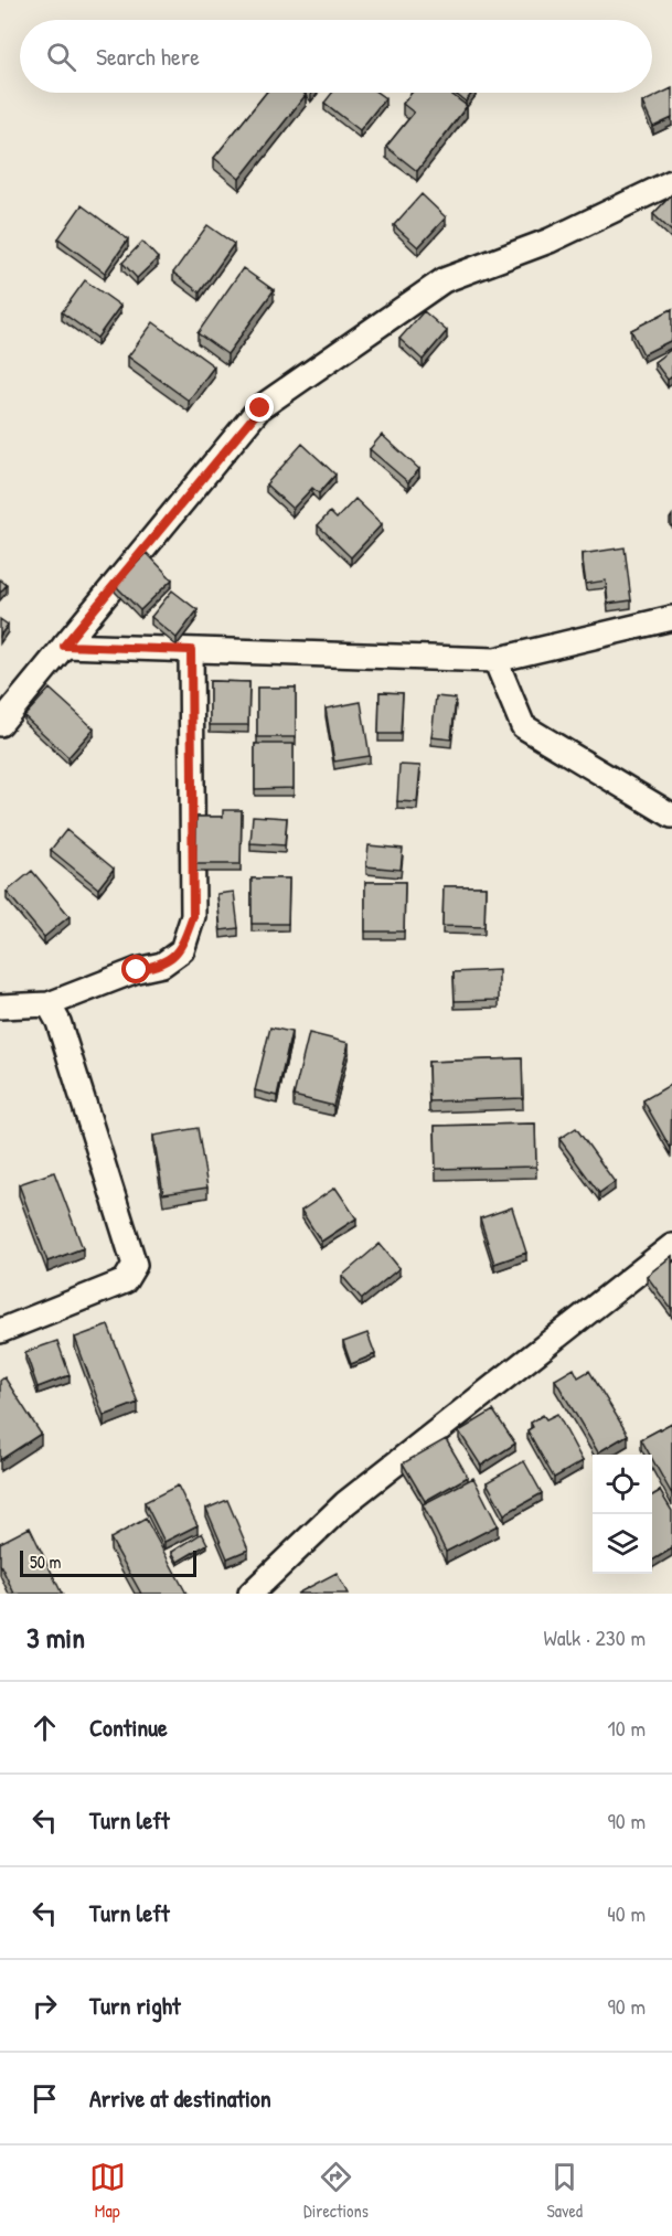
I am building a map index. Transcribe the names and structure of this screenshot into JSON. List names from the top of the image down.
{
  "scale_bar": "50 m",
  "page": {
    "search": "Search here",
    "scale": "50 m",
    "heading": ["3 min", "Walk · 230 m"],
    "list": [
      ["Continue", "10 m"],
      ["Turn left", "90 m"],
      ["Turn left", "40 m"],
      ["Turn right", "90 m"],
      "Arrive at destination"
    ],
    "nav": ["Map", "Directions", "Saved"]
  }
}
